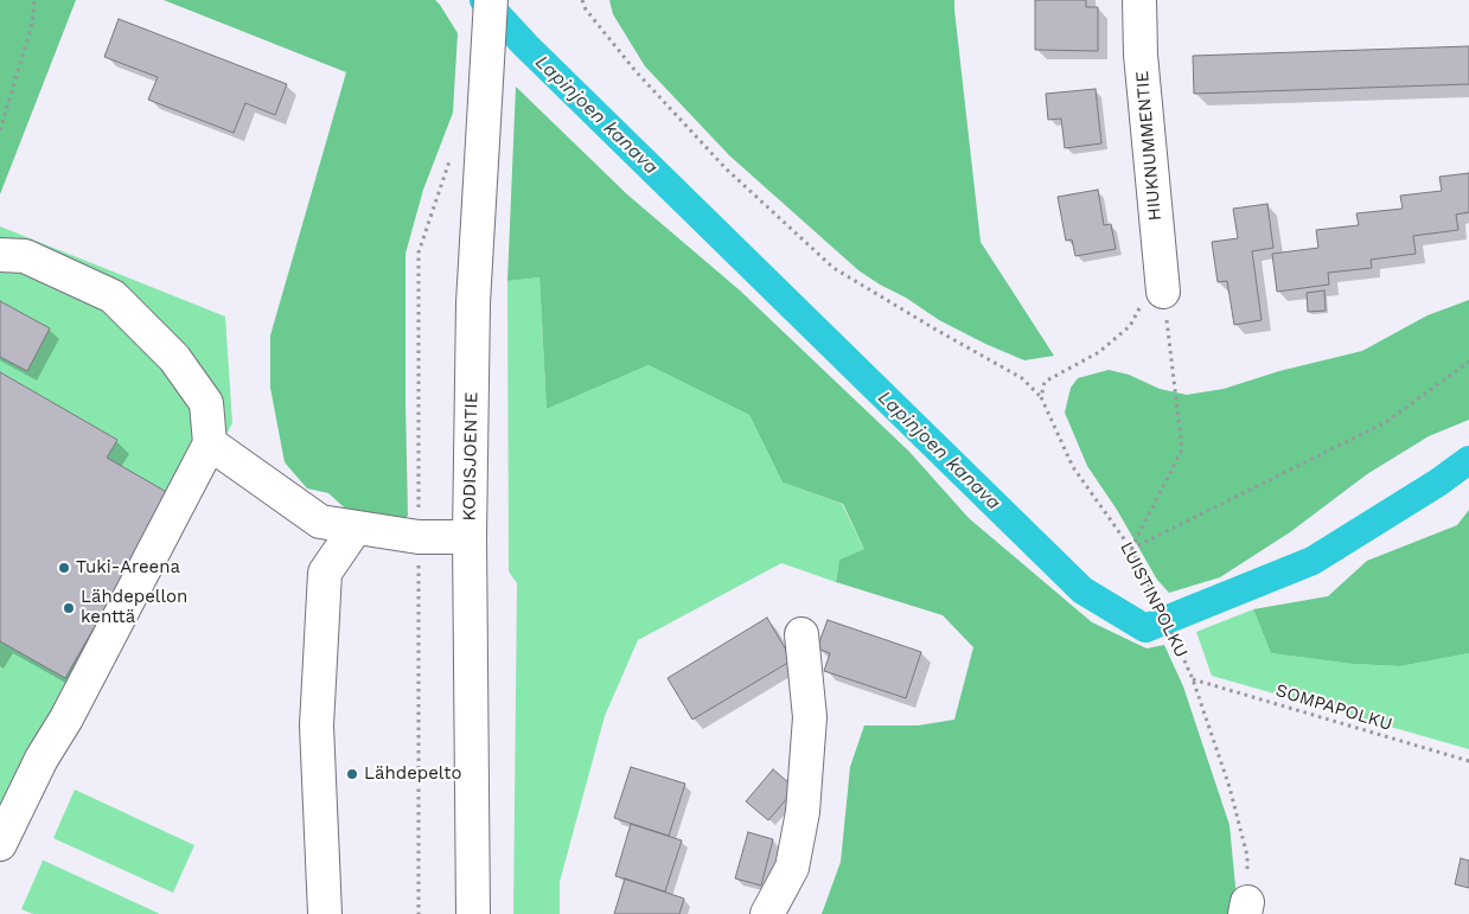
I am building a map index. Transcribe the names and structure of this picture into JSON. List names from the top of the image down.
{
  "streets": {
    "street": ["HIUKNUMMENTIE", "KODISJOENTIE"],
    "path": ["LUISTINPOLKU", "SOMPAPOLKU"]
  },
  "crossings": [
    ["LUISTINPOLKU", "SOMPAPOLKU"]
  ],
  "water": ["Lapinjoen kanava"],
  "places": ["Tuki-Areena", "Lähdepellon kenttä", "Lähdepelto"]
}
